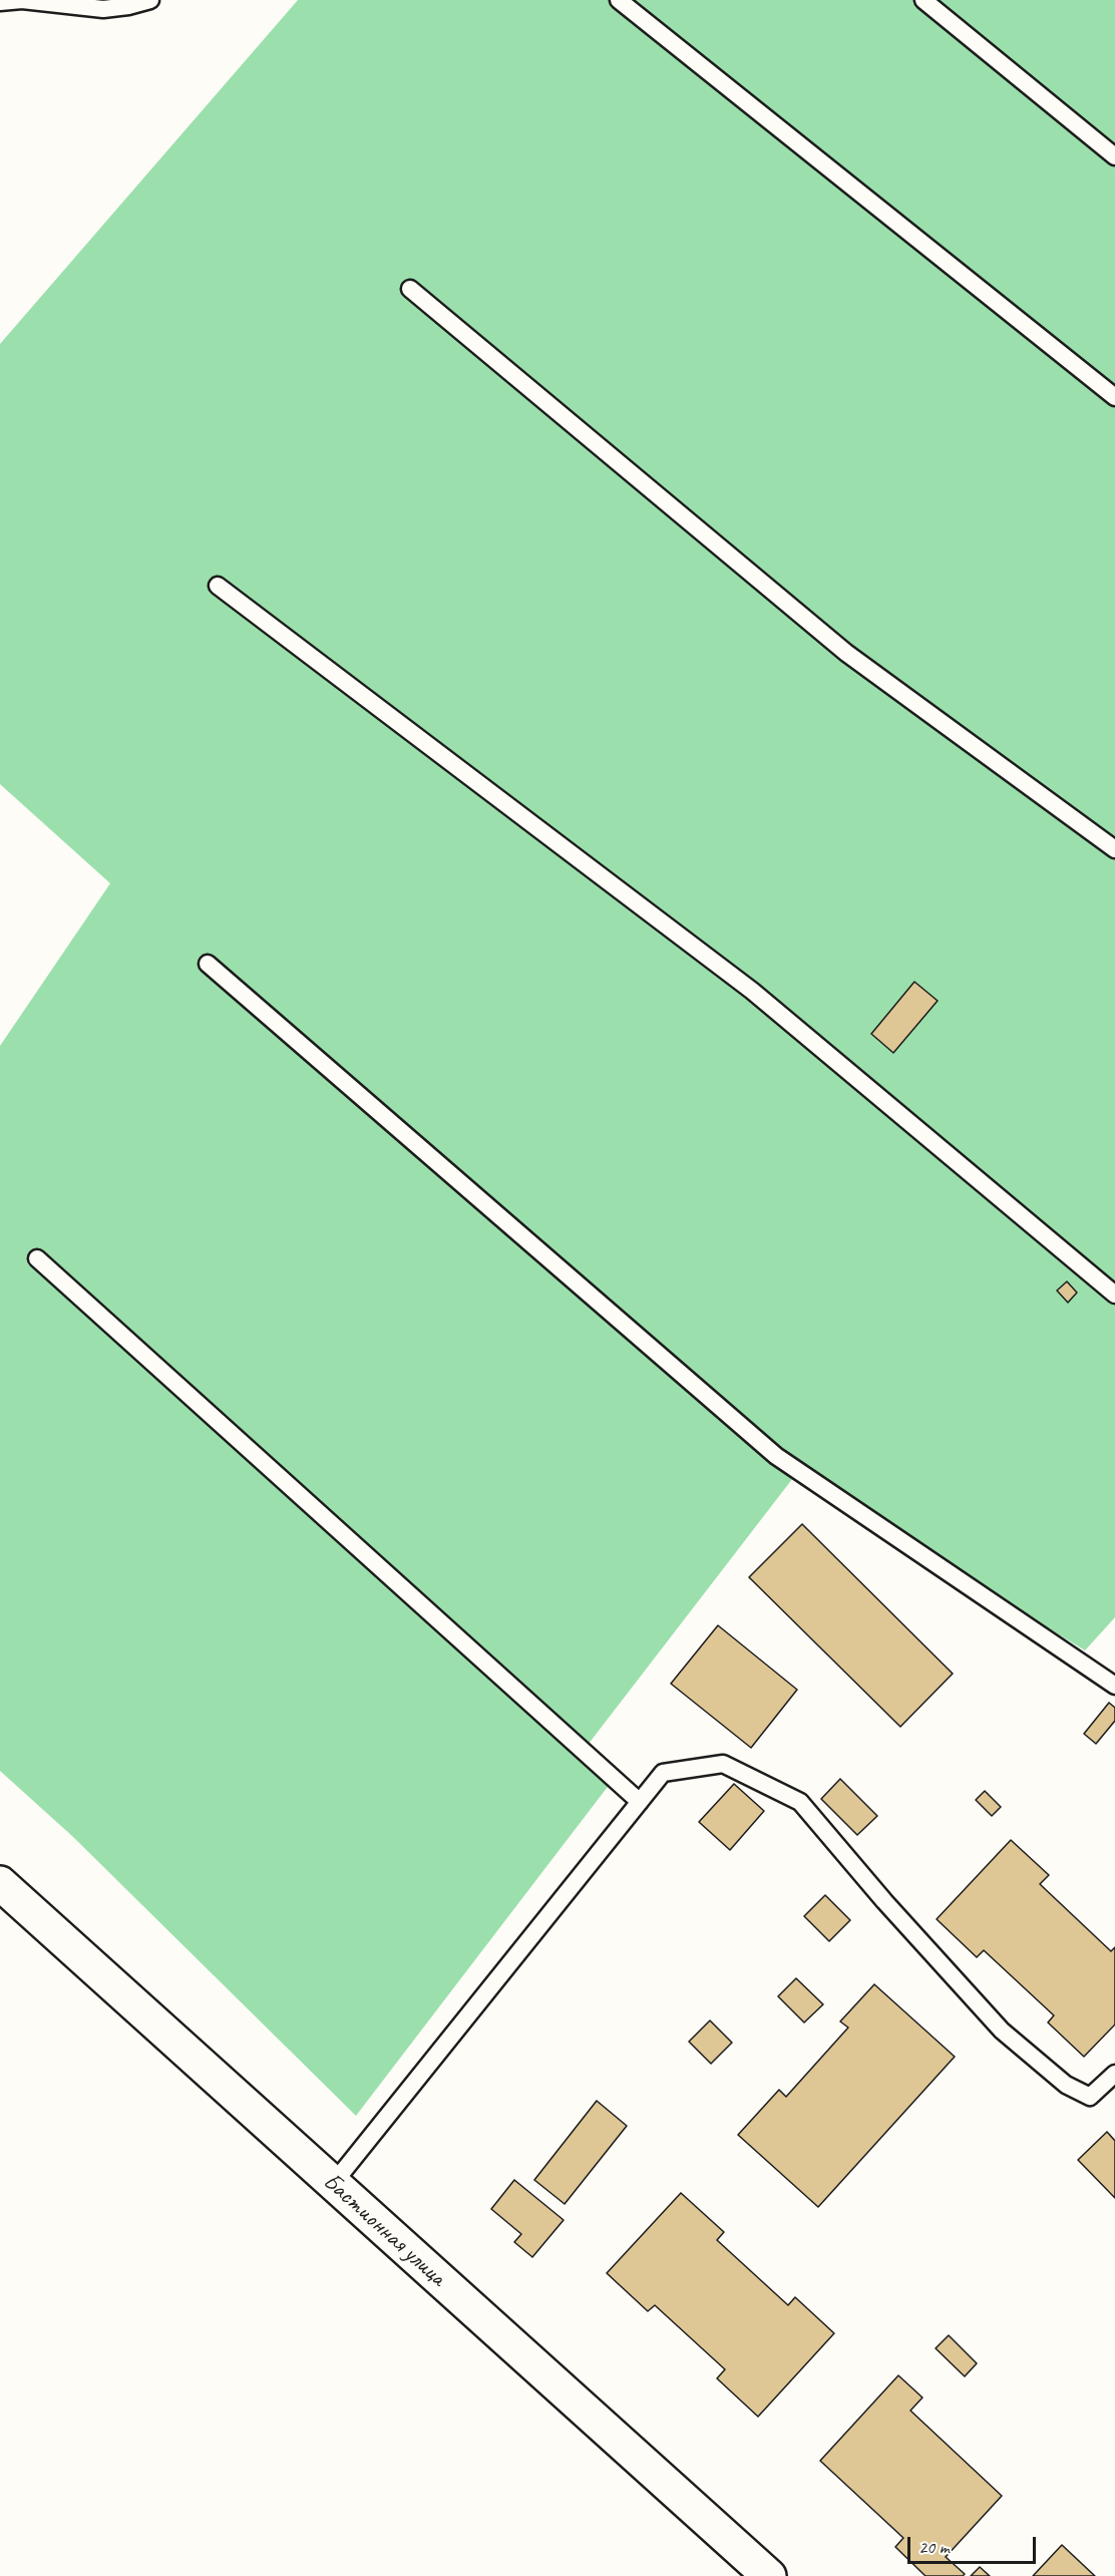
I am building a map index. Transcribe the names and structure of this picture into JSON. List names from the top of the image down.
{
  "streets": {
    "street": ["Бастионная улица"]
  },
  "scale_bar": "20 m"
}
